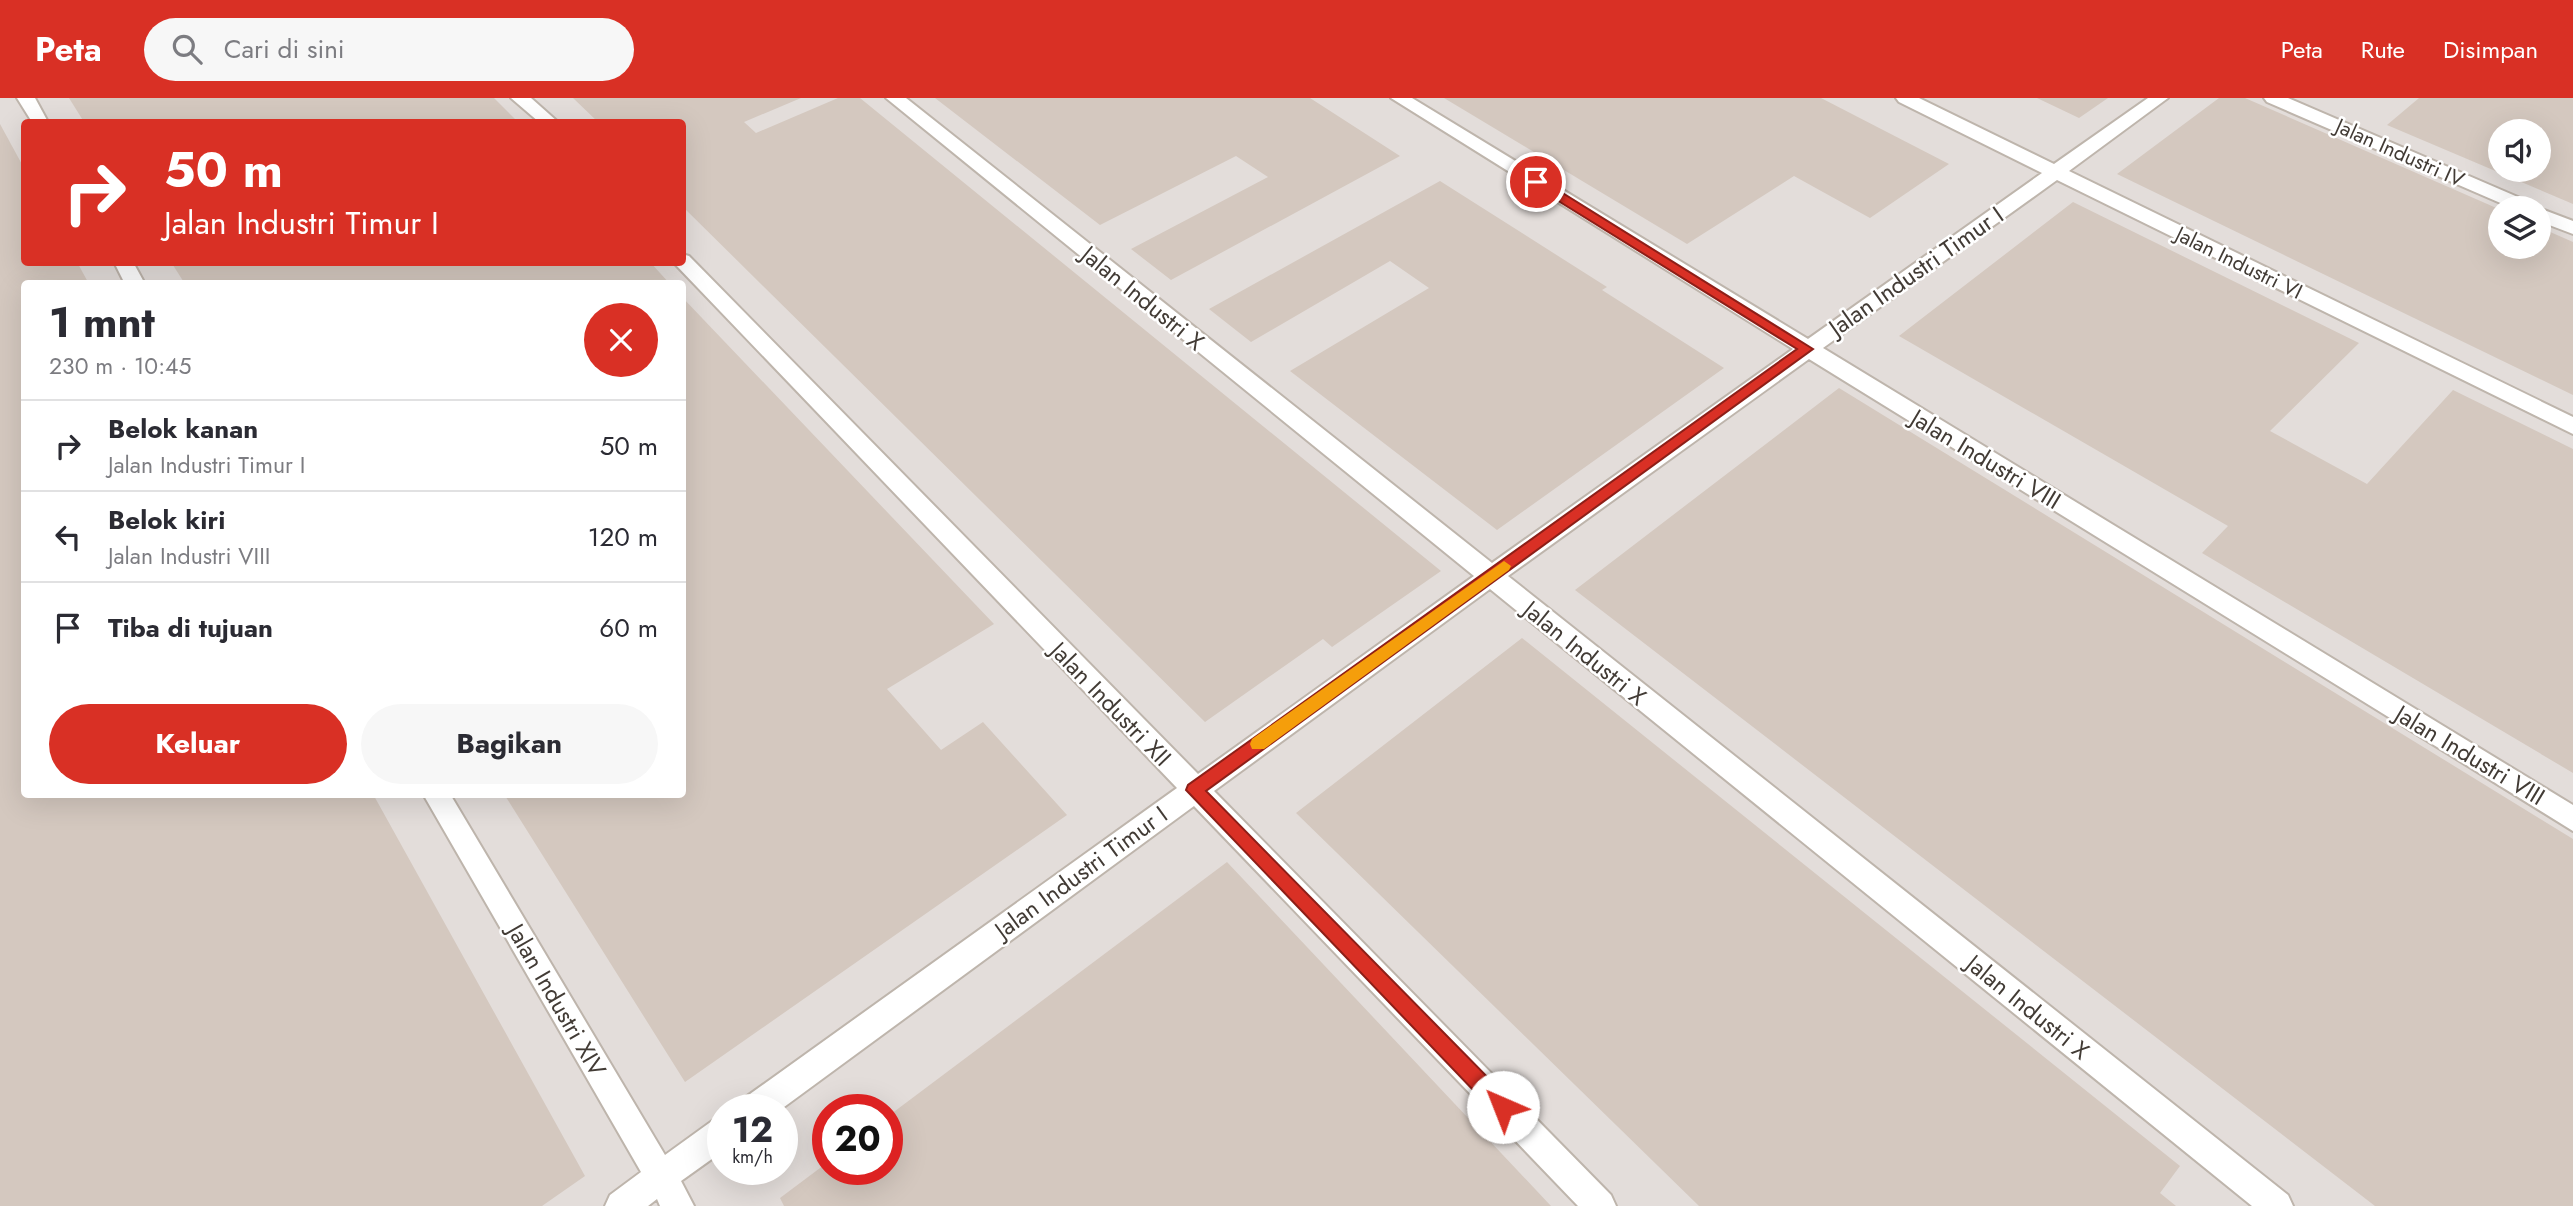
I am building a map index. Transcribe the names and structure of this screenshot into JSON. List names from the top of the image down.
{
  "streets": {
    "lane": [
      "Jalan Industri IV",
      "Jalan Industri VI",
      "Jalan Industri Timur I",
      "Jalan Industri X",
      "Jalan Industri VIII",
      "Jalan Industri XII",
      "Jalan Industri XIV"
    ]
  },
  "crossings": [
    ["Jalan Industri VI", "Jalan Industri Timur I"],
    ["Jalan Industri Timur I", "Jalan Industri X"],
    ["Jalan Industri Timur I", "Jalan Industri VIII"],
    ["Jalan Industri Timur I", "Jalan Industri XII"]
  ],
  "page": {
    "header": "Peta",
    "search": "Cari di sini",
    "nav": ["Peta", "Rute", "Disimpan"],
    "turn": ["50 m", "Jalan Industri Timur I"],
    "heading": ["1 mnt", "230 m · 10:45"],
    "list": [
      {
        "name": "Belok kanan",
        "note": "Jalan Industri Timur I",
        "value": "50 m"
      },
      {
        "name": "Belok kiri",
        "note": "Jalan Industri VIII",
        "value": "120 m"
      },
      {
        "name": "Tiba di tujuan",
        "value": "60 m"
      }
    ],
    "buttons": ["Keluar", "Bagikan"],
    "speed": "12 km/h",
    "limit": "20"
  }
}
